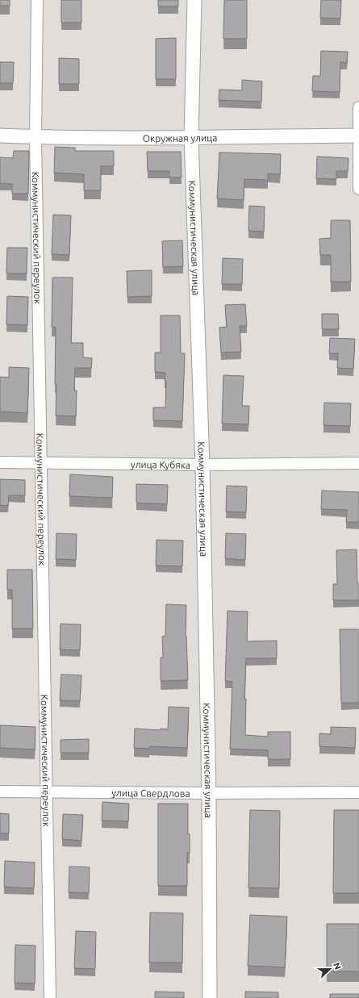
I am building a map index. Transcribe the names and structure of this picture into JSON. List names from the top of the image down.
{
  "streets": {
    "street": [
      "Окружная улица",
      "Коммунистический переулок",
      "Коммунистическая улица",
      "улица Кубяка",
      "улица Свердлова"
    ]
  },
  "crossings": [
    ["Окружная улица", "Коммунистический переулок"],
    ["Окружная улица", "Коммунистическая улица"],
    ["Коммунистический переулок", "улица Кубяка"],
    ["Коммунистический переулок", "улица Свердлова"],
    ["Коммунистическая улица", "улица Кубяка"],
    ["Коммунистическая улица", "улица Свердлова"]
  ],
  "north": "right"
}
